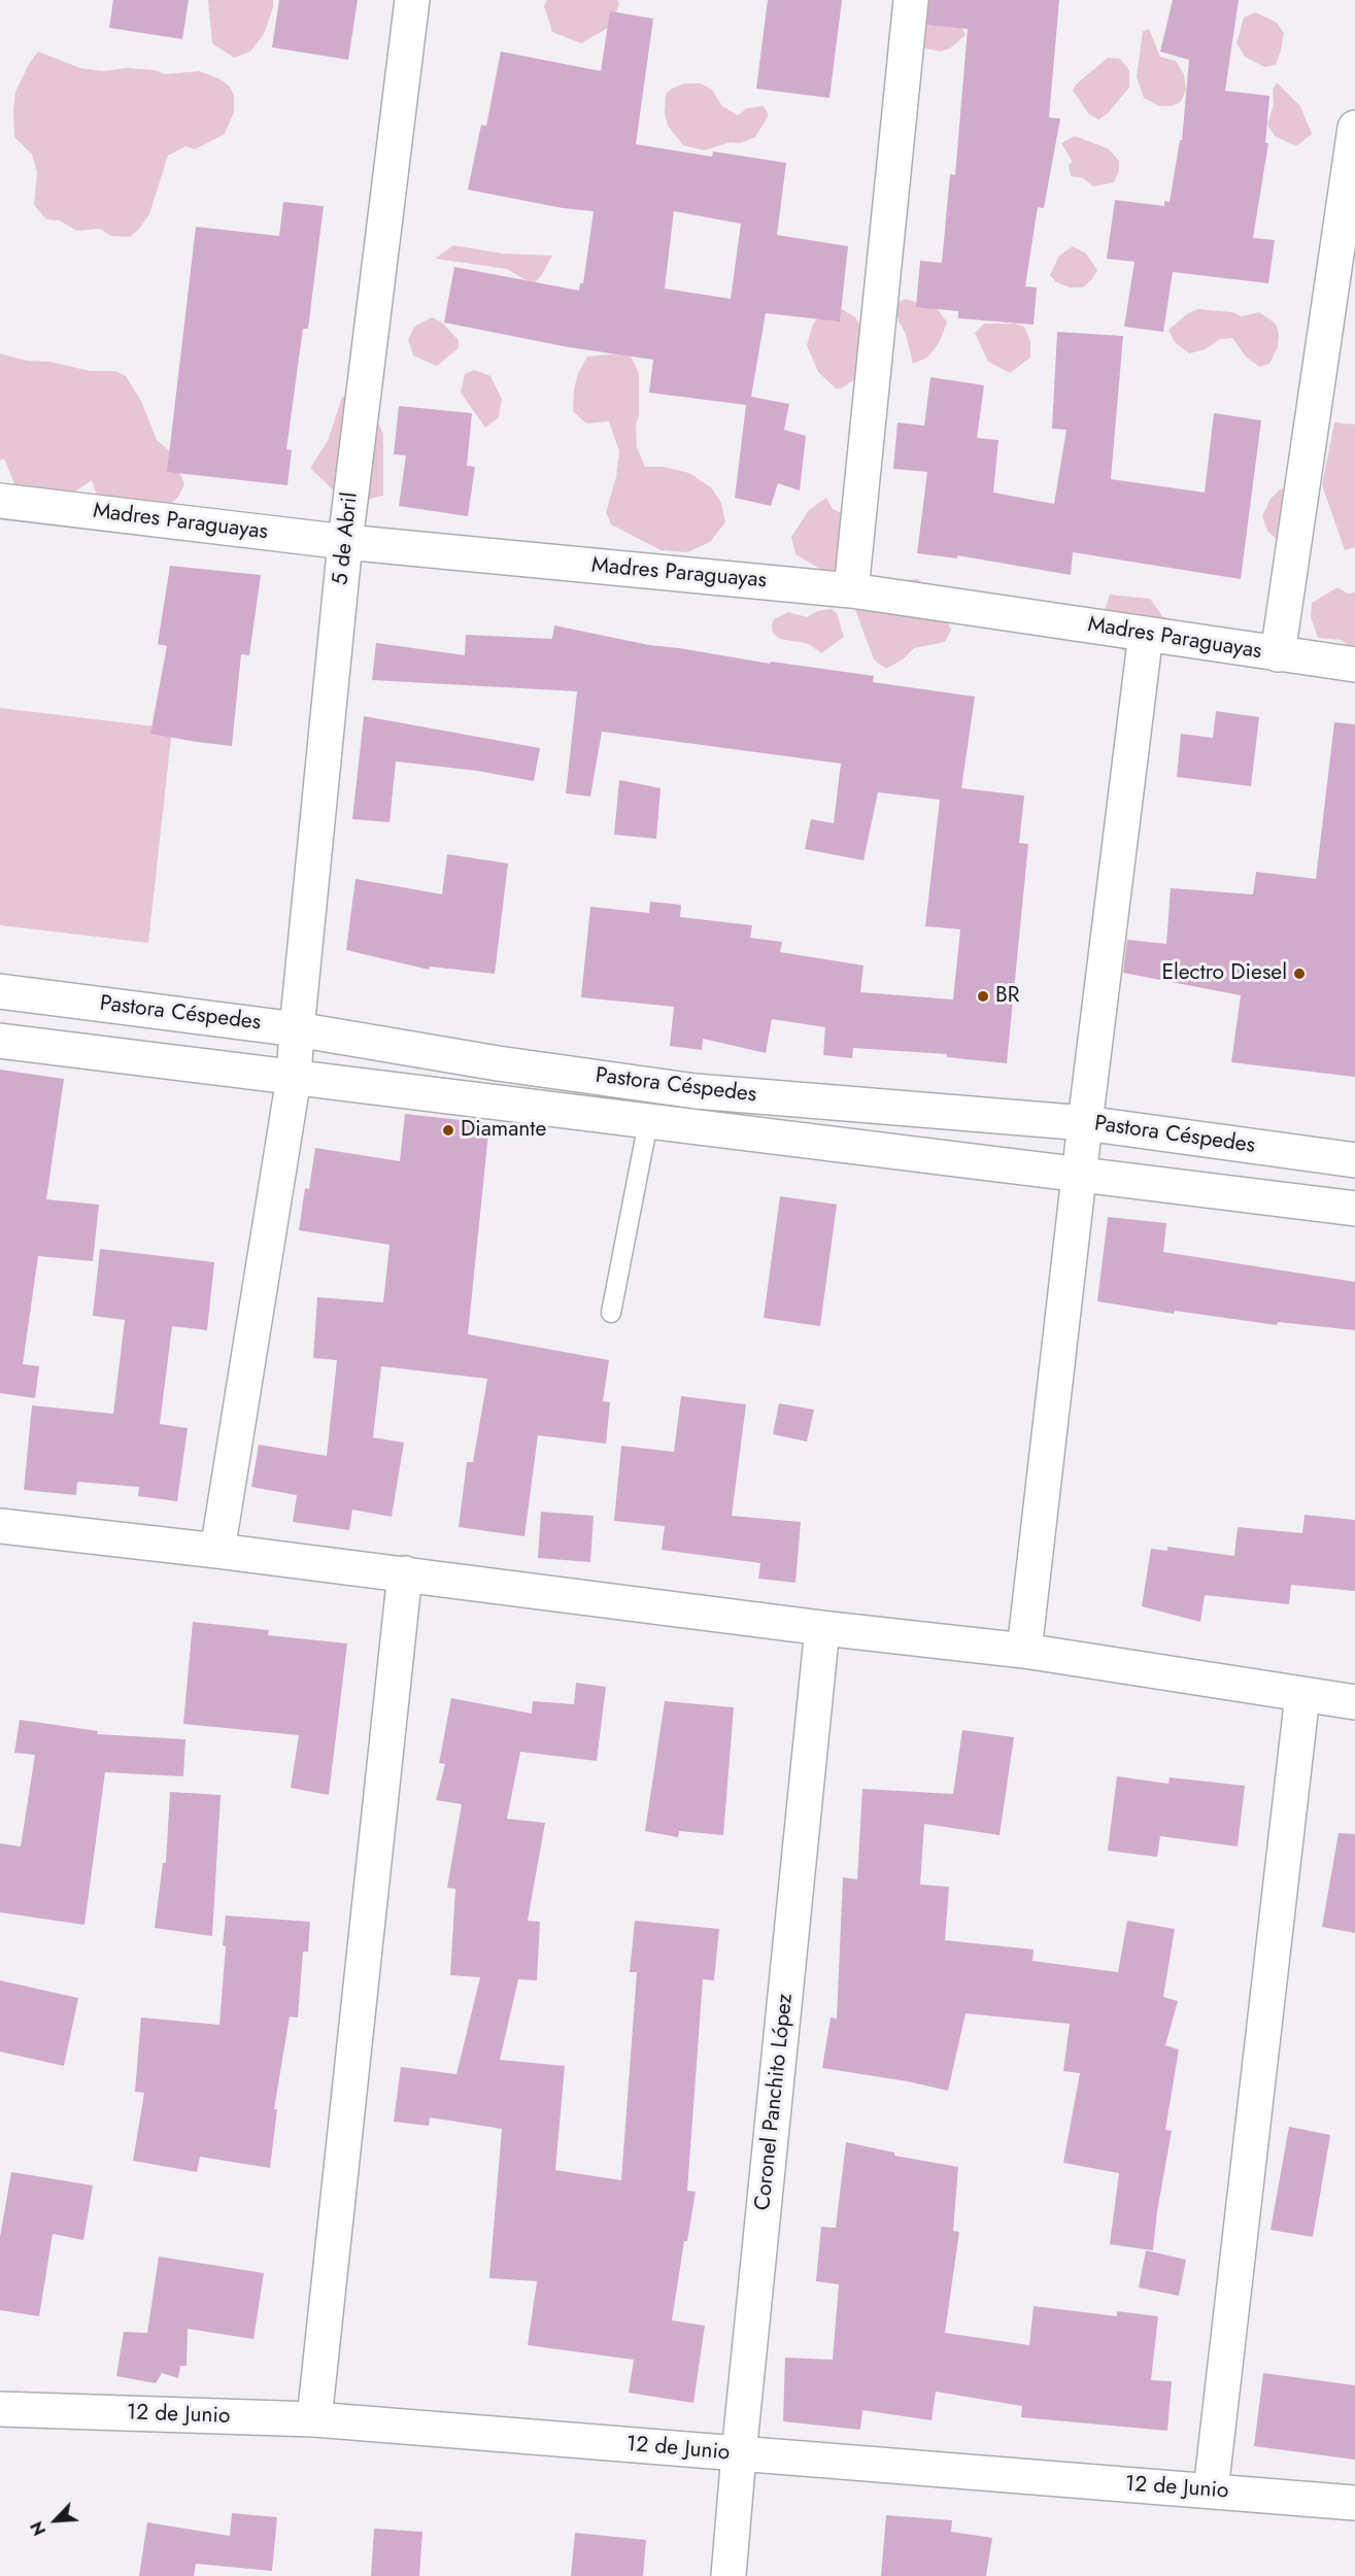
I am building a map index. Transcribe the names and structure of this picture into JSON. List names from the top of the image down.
{
  "streets": {
    "street": [
      "Madres Paraguayas",
      "5 de Abril",
      "Pastora Céspedes",
      "Coronel Panchito López",
      "12 de Junio"
    ]
  },
  "crossings": [
    ["Madres Paraguayas", "5 de Abril"],
    ["5 de Abril", "Pastora Céspedes"],
    ["Coronel Panchito López", "12 de Junio"]
  ],
  "places": ["Electro Diesel", "BR", "Diamante"],
  "north": "bottom left"
}
